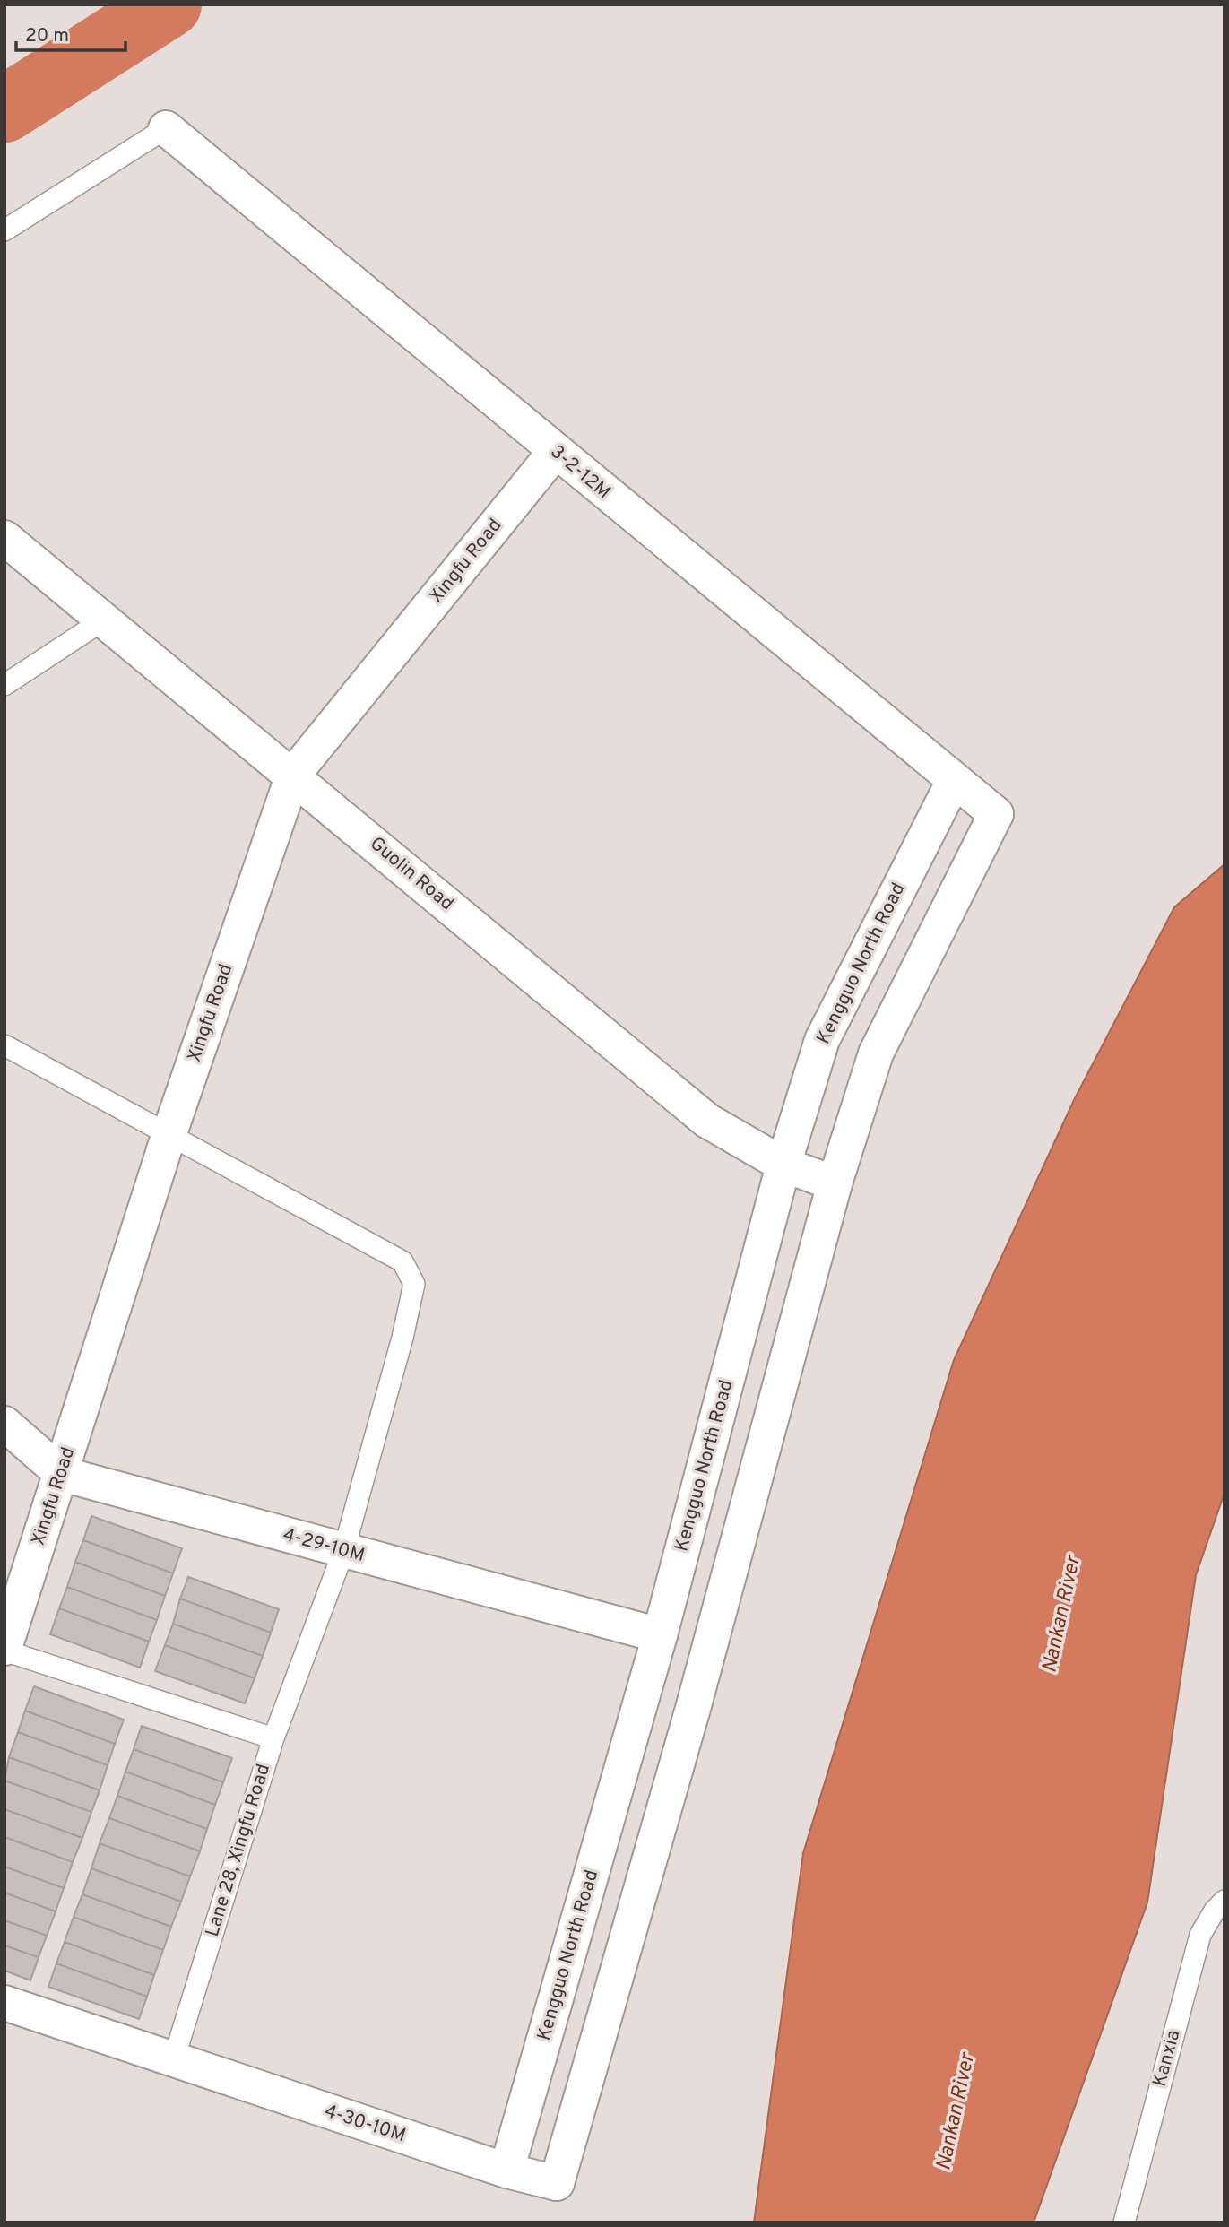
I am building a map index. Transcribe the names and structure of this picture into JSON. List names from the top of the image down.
{
  "streets": {
    "street": [
      "3-2-12M",
      "Xingfu Road",
      "Guolin Road",
      "Kengguo North Road",
      "4-29-10M",
      "4-30-10M"
    ],
    "lane": ["Lane 28, Xingfu Road", "Kanxia"]
  },
  "crossings": [
    ["3-2-12M", "Xingfu Road"],
    ["3-2-12M", "Guolin Road"],
    ["3-2-12M", "Kengguo North Road"],
    ["3-2-12M", "4-30-10M"],
    ["Xingfu Road", "Guolin Road"],
    ["Xingfu Road", "4-29-10M"],
    ["Xingfu Road", "Lane 28, Xingfu Road"],
    ["Guolin Road", "Kengguo North Road"],
    ["Guolin Road", "4-30-10M"],
    ["Kengguo North Road", "4-29-10M"],
    ["Kengguo North Road", "4-30-10M"],
    ["Lane 28, Xingfu Road", "4-30-10M"]
  ],
  "water": ["Nankan River"],
  "scale_bar": "20 m"
}
